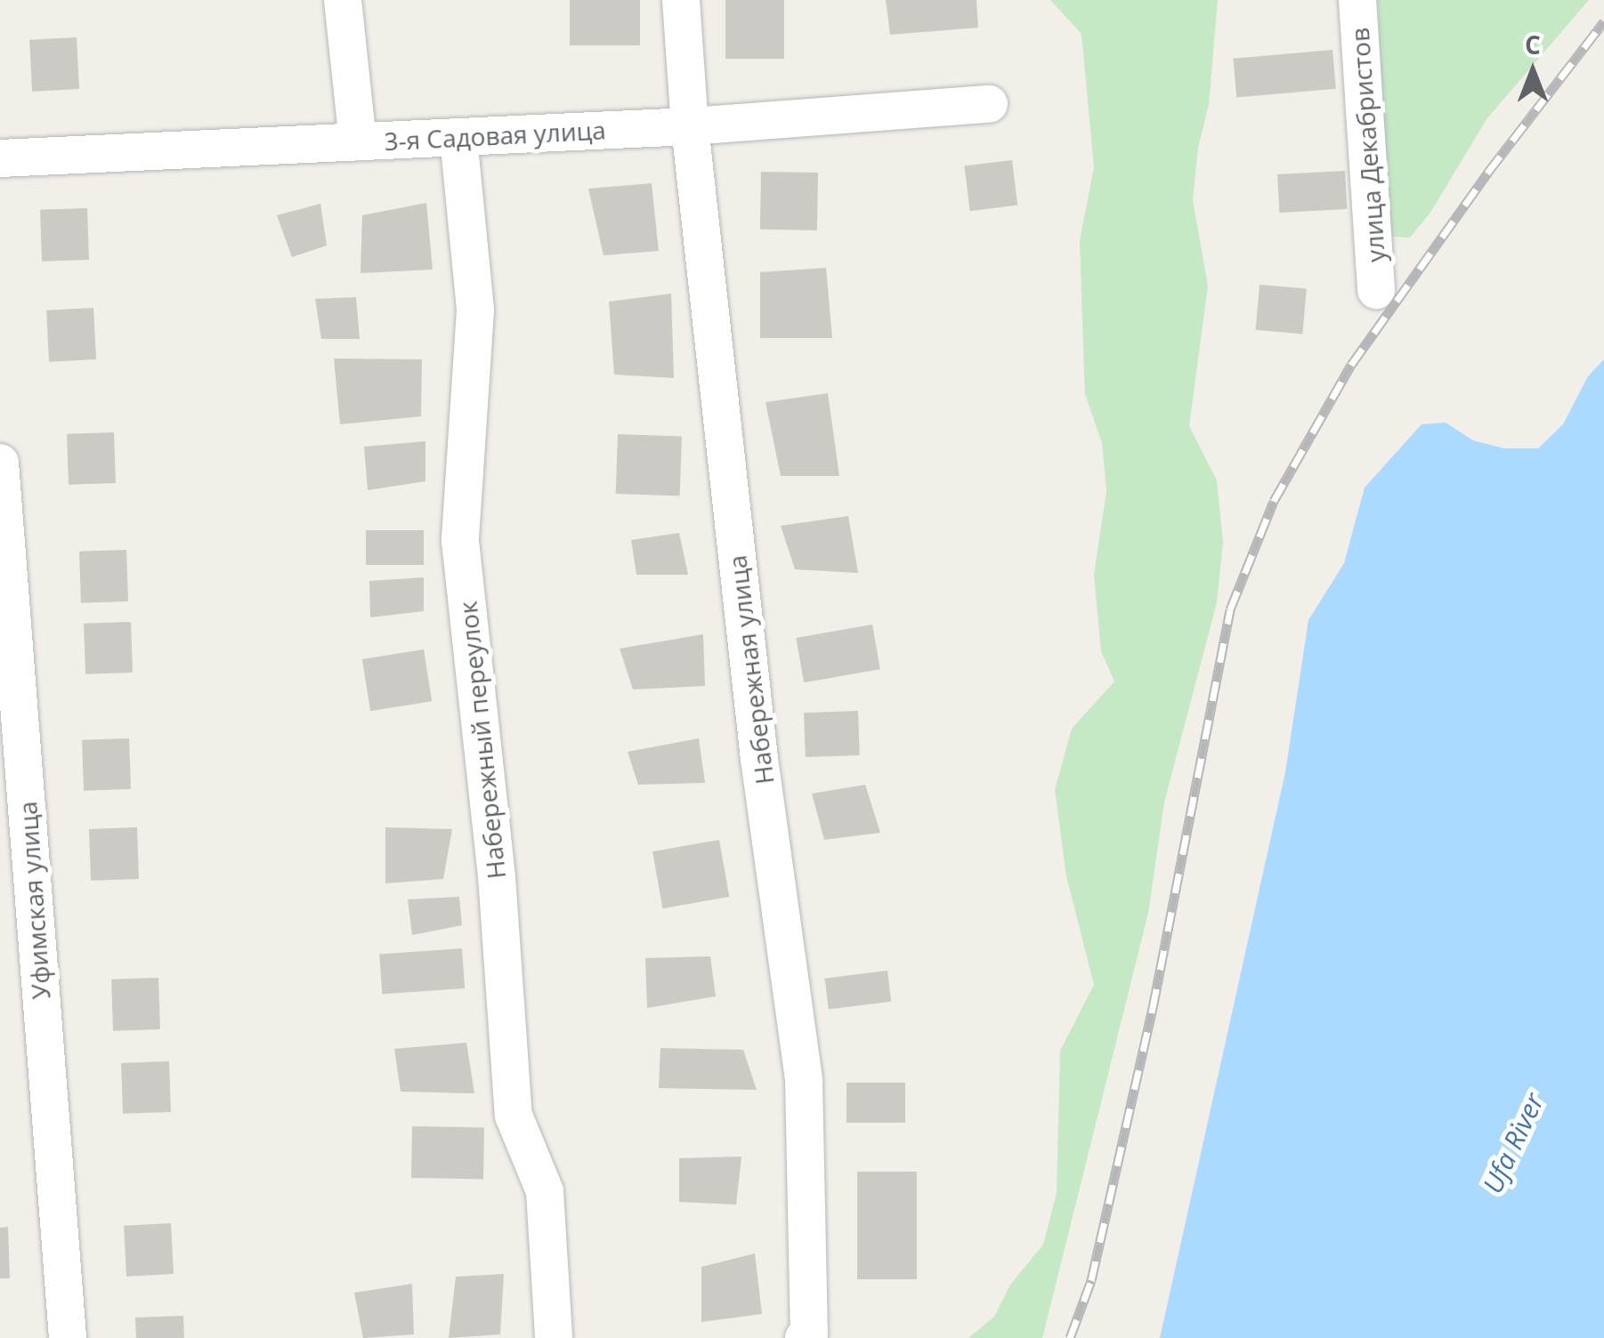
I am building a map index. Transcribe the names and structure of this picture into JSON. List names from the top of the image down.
{
  "streets": {
    "street": [
      "3-я Садовая улица",
      "улица Декабристов",
      "Набережная улица",
      "Набережный переулок",
      "Уфимская улица"
    ]
  },
  "crossings": [
    ["3-я Садовая улица", "Набережная улица"],
    ["3-я Садовая улица", "Набережный переулок"]
  ],
  "water": ["Ufa River"],
  "north": "top"
}
